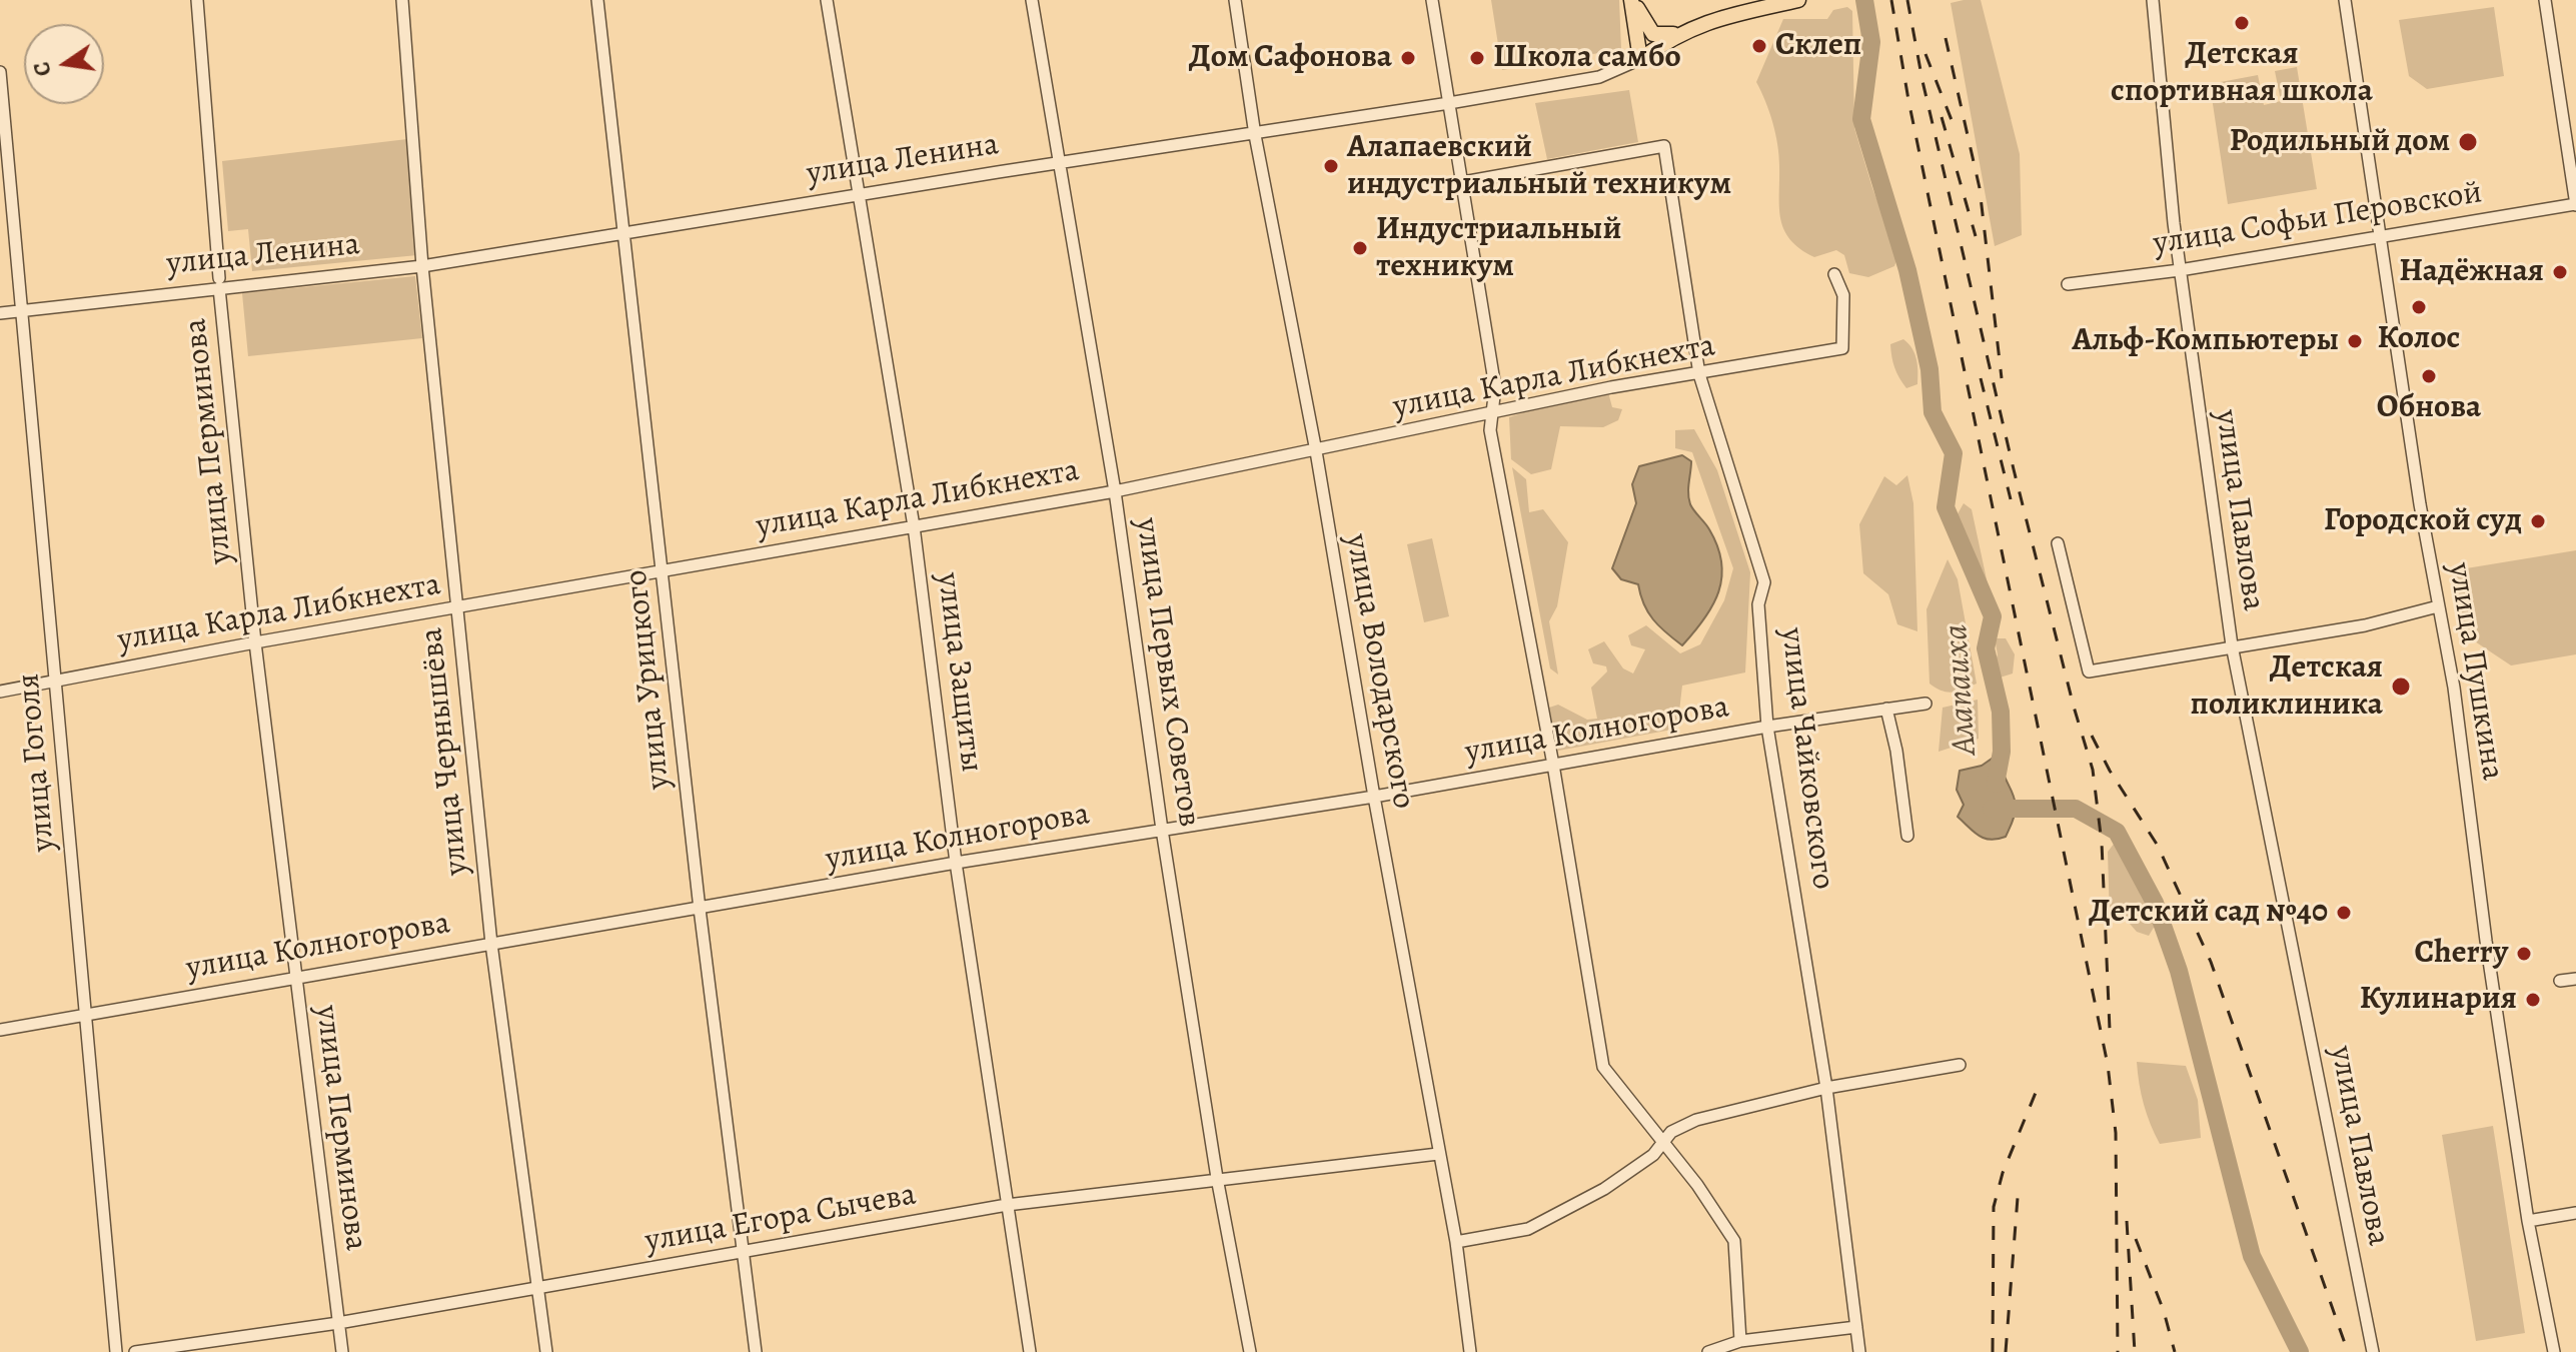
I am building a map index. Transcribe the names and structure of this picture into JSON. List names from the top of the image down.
{
  "streets": {
    "main road": ["улица Ленина"],
    "street": [
      "улица Софьи Перовской",
      "улица Карла Либкнехта",
      "улица Перминова",
      "улица Павлова",
      "улица Володарского",
      "улица Пушкина",
      "улица Защиты",
      "улица Первых Советов",
      "улица Урицкого",
      "улица Колногорова",
      "улица Чернышёва",
      "улица Чайковского",
      "улица Гоголя",
      "улица Егора Сычева"
    ]
  },
  "crossings": [
    ["улица Ленина", "улица Перминова"],
    ["улица Ленина", "улица Володарского"],
    ["улица Ленина", "улица Защиты"],
    ["улица Ленина", "улица Первых Советов"],
    ["улица Ленина", "улица Урицкого"],
    ["улица Ленина", "улица Чернышёва"],
    ["улица Ленина", "улица Гоголя"],
    ["улица Софьи Перовской", "улица Павлова"],
    ["улица Софьи Перовской", "улица Пушкина"],
    ["улица Карла Либкнехта", "улица Перминова"],
    ["улица Карла Либкнехта", "улица Володарского"],
    ["улица Карла Либкнехта", "улица Защиты"],
    ["улица Карла Либкнехта", "улица Первых Советов"],
    ["улица Карла Либкнехта", "улица Урицкого"],
    ["улица Карла Либкнехта", "улица Чернышёва"],
    ["улица Карла Либкнехта", "улица Чайковского"],
    ["улица Карла Либкнехта", "улица Гоголя"],
    ["улица Перминова", "улица Колногорова"],
    ["улица Перминова", "улица Егора Сычева"],
    ["улица Володарского", "улица Колногорова"],
    ["улица Володарского", "улица Егора Сычева"],
    ["улица Защиты", "улица Колногорова"],
    ["улица Защиты", "улица Егора Сычева"],
    ["улица Первых Советов", "улица Колногорова"],
    ["улица Первых Советов", "улица Егора Сычева"],
    ["улица Урицкого", "улица Колногорова"],
    ["улица Урицкого", "улица Егора Сычева"],
    ["улица Колногорова", "улица Чернышёва"],
    ["улица Колногорова", "улица Чайковского"],
    ["улица Колногорова", "улица Гоголя"],
    ["улица Чернышёва", "улица Егора Сычева"]
  ],
  "water": ["Алапаиха"],
  "places": [
    "Детская спортивная школа",
    "Склеп",
    "Дом Сафонова",
    "Школа самбо",
    "Родильный дом",
    "Алапаевский индустриальный техникум",
    "Индустриальный техникум",
    "Надёжная",
    "Колос",
    "Альф-Компьютеры",
    "Обнова",
    "Городской суд",
    "Детская поликлиника",
    "Детский сад №40",
    "Cherry",
    "Кулинария"
  ],
  "north": "left"
}
